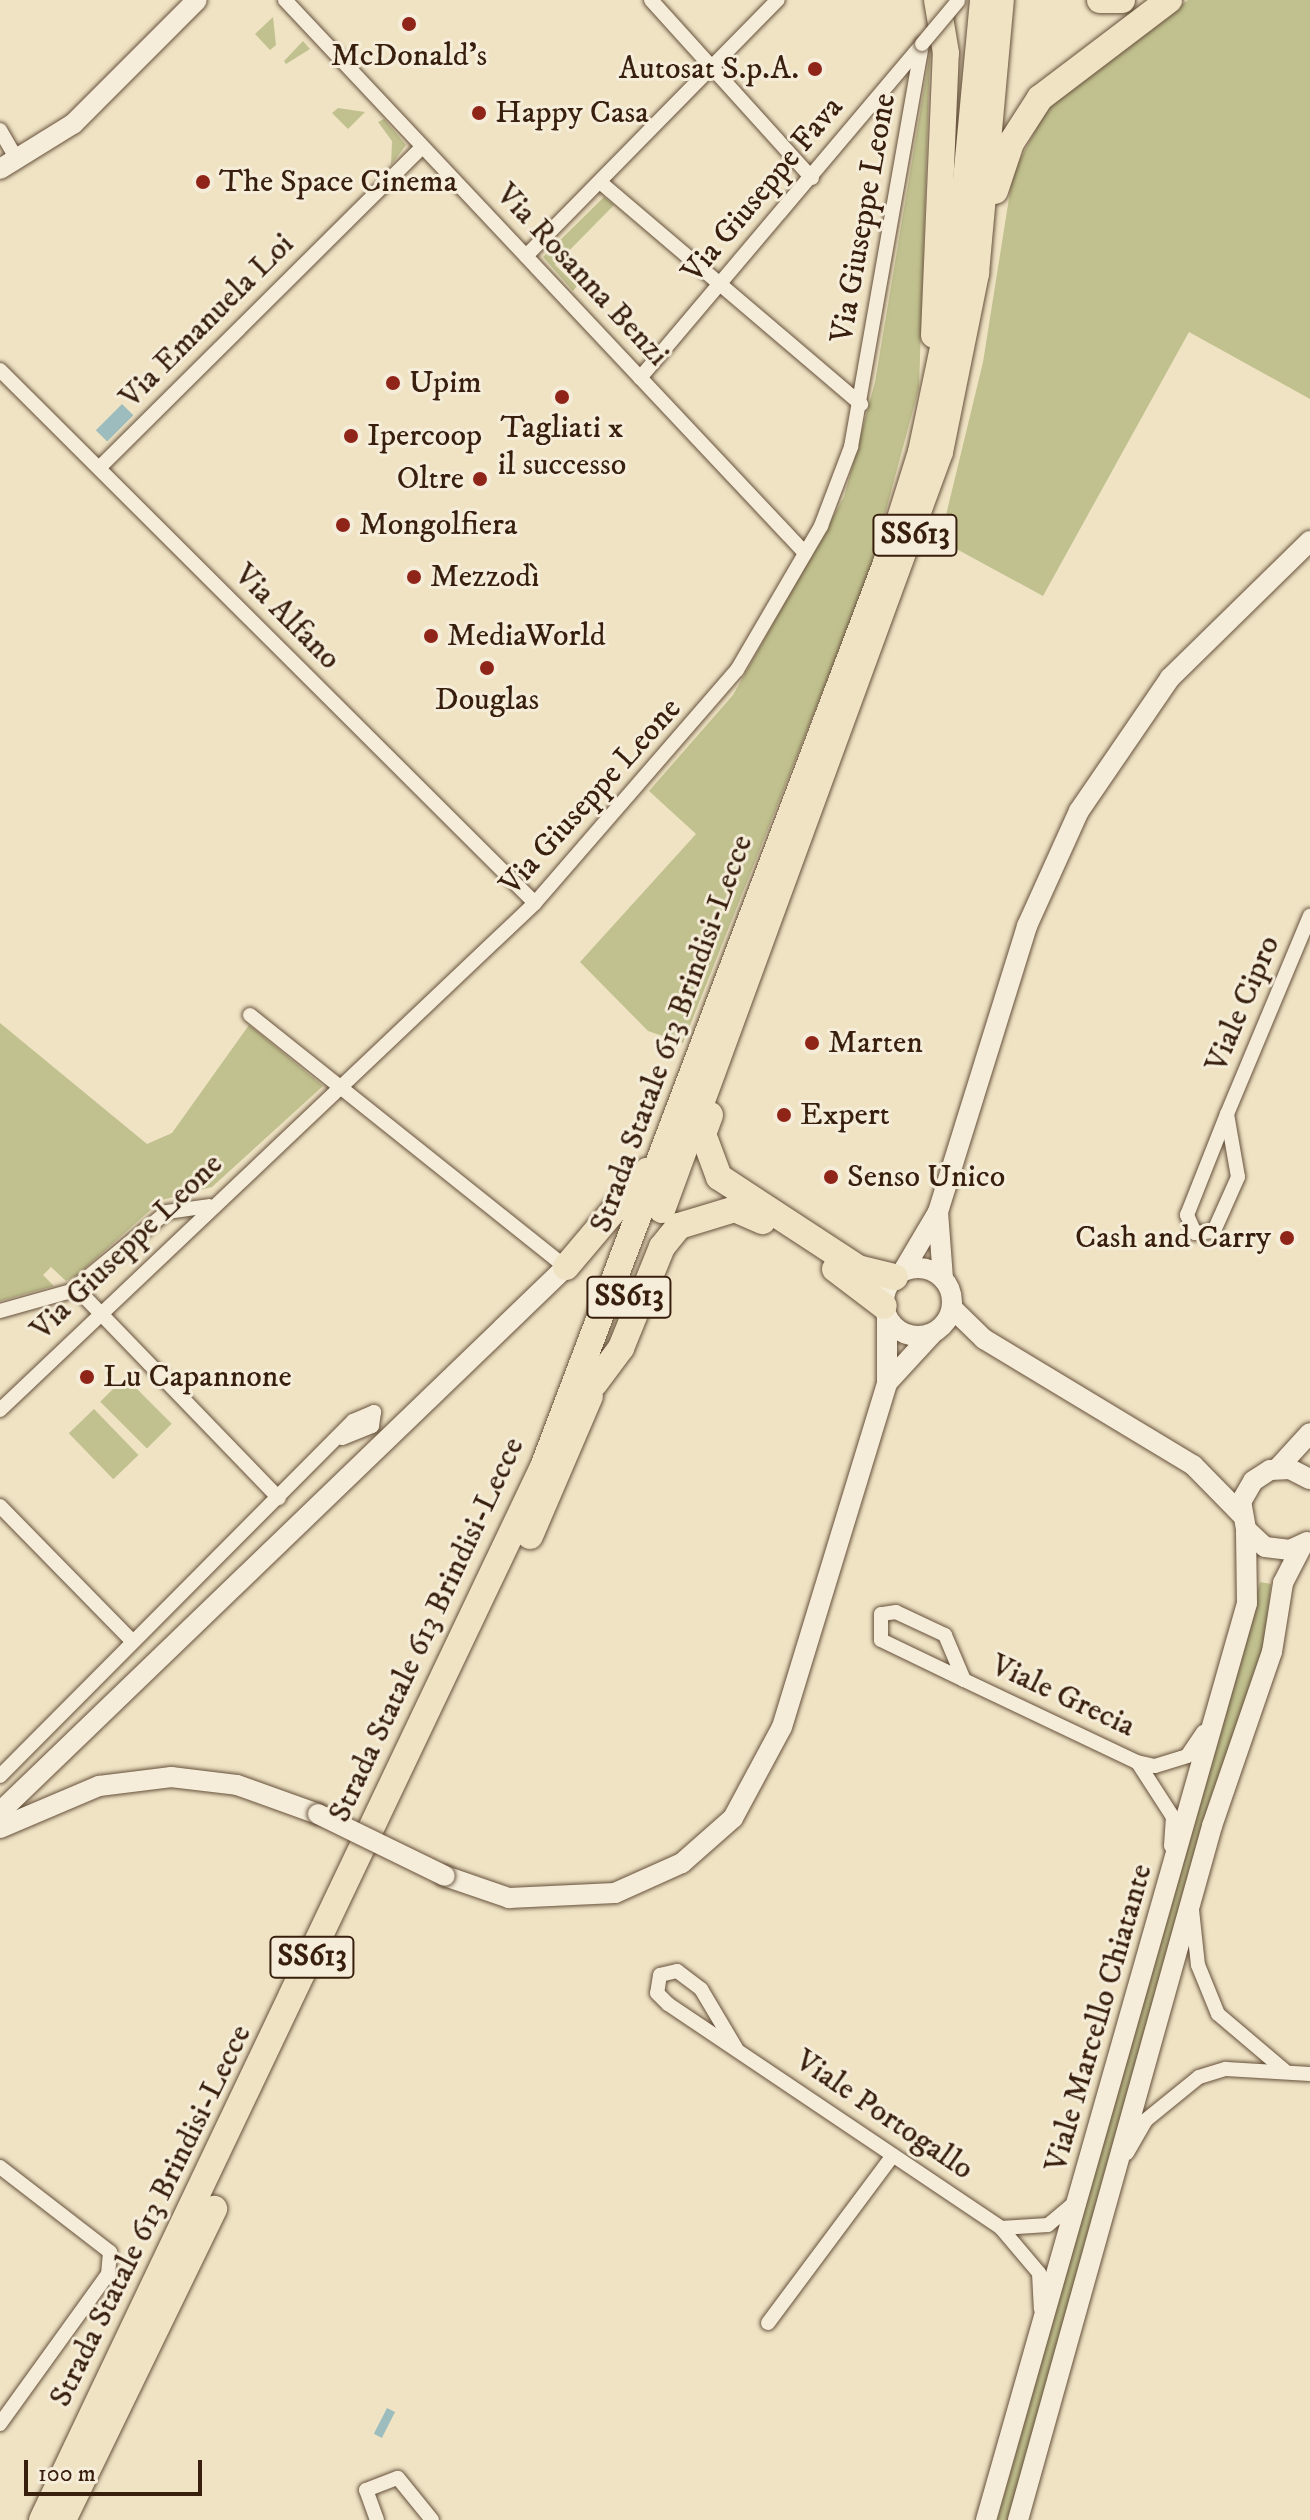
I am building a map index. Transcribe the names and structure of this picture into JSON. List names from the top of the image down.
{
  "streets": {
    "highway": ["SS613", "Strada Statale 613 Brindisi-Lecce"],
    "street": [
      "Via Giuseppe Fava",
      "Via Giuseppe Leone",
      "Via Rosanna Benzi",
      "Via Emanuela Loi",
      "Via Alfano",
      "Viale Cipro",
      "Viale Grecia",
      "Viale Marcello Chiatante",
      "Viale Portogallo"
    ]
  },
  "crossings": [
    ["Via Giuseppe Fava", "Via Giuseppe Leone"],
    ["Via Giuseppe Fava", "Via Rosanna Benzi"],
    ["Via Giuseppe Fava", "Strada Statale 613 Brindisi-Lecce"],
    ["Via Giuseppe Leone", "Via Rosanna Benzi"],
    ["Via Giuseppe Leone", "Via Alfano"],
    ["Via Rosanna Benzi", "Via Emanuela Loi"],
    ["Via Emanuela Loi", "Via Alfano"],
    ["Viale Grecia", "Viale Marcello Chiatante"],
    ["Viale Marcello Chiatante", "Viale Portogallo"]
  ],
  "places": [
    "McDonald's",
    "Autosat S.p.A.",
    "Happy Casa",
    "The Space Cinema",
    "Upim",
    "Tagliati x il successo",
    "Ipercoop",
    "Oltre",
    "Mongolfiera",
    "Mezzodì",
    "MediaWorld",
    "Douglas",
    "Marten",
    "Expert",
    "Senso Unico",
    "Cash and Carry",
    "Lu Capannone"
  ],
  "scale_bar": "100 m"
}
